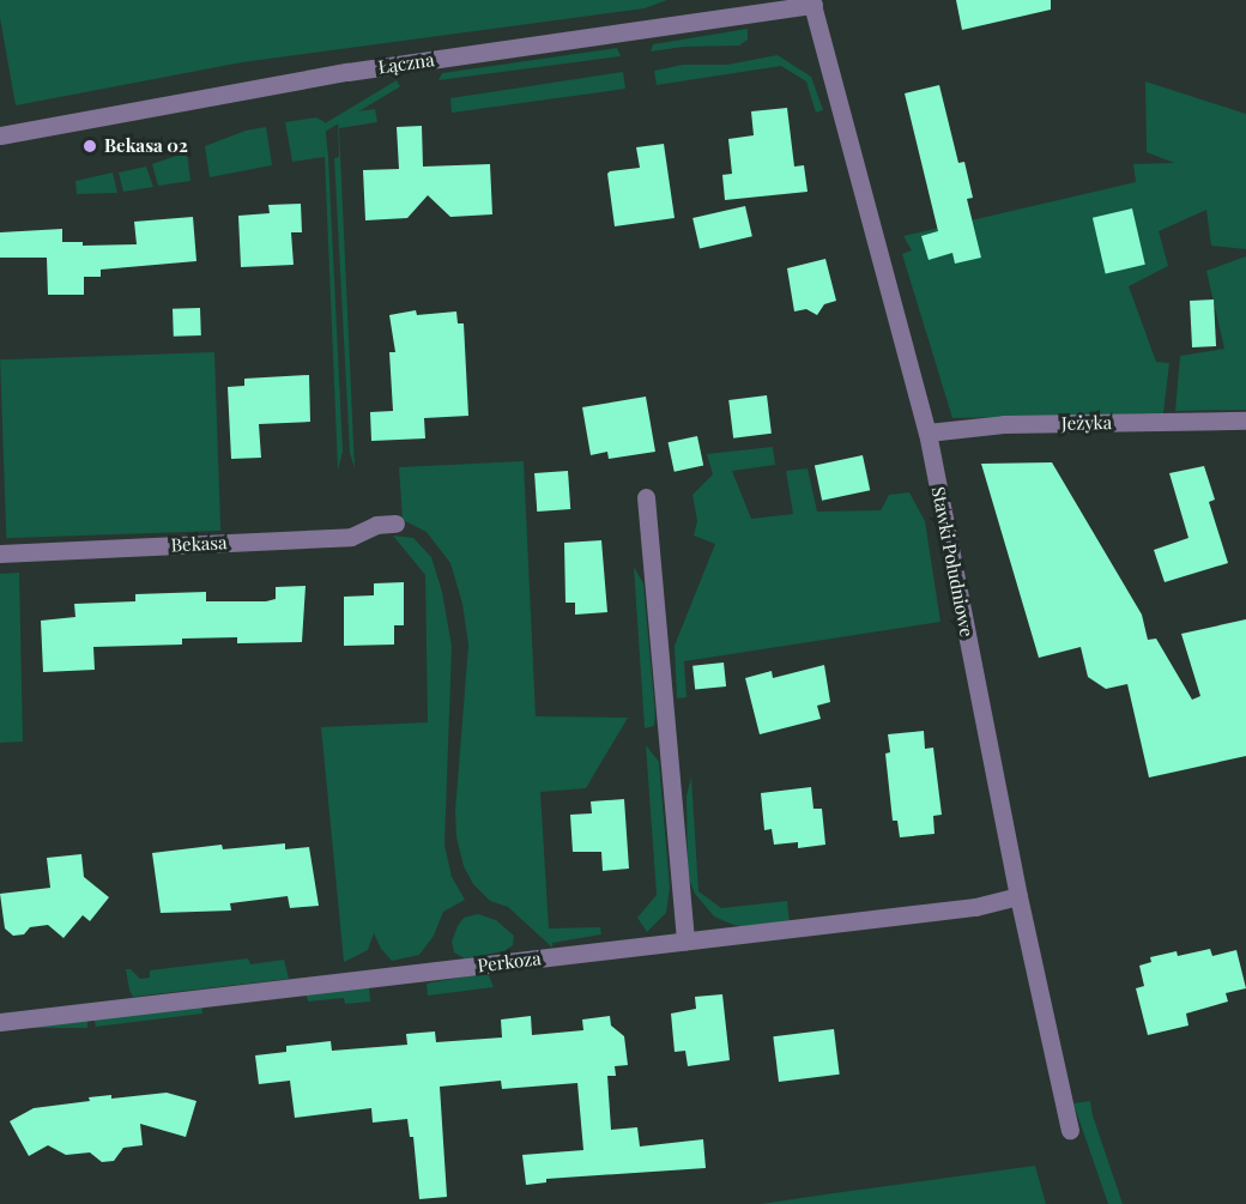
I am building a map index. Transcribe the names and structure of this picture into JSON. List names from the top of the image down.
{
  "streets": {
    "street": [
      "Łączna",
      "Jeżyka",
      "Bekasa",
      "Stawki Południowe",
      "Perkoza"
    ]
  },
  "crossings": [
    ["Łączna", "Stawki Południowe"],
    ["Jeżyka", "Stawki Południowe"],
    ["Stawki Południowe", "Perkoza"]
  ],
  "places": ["Bekasa 02"]
}
